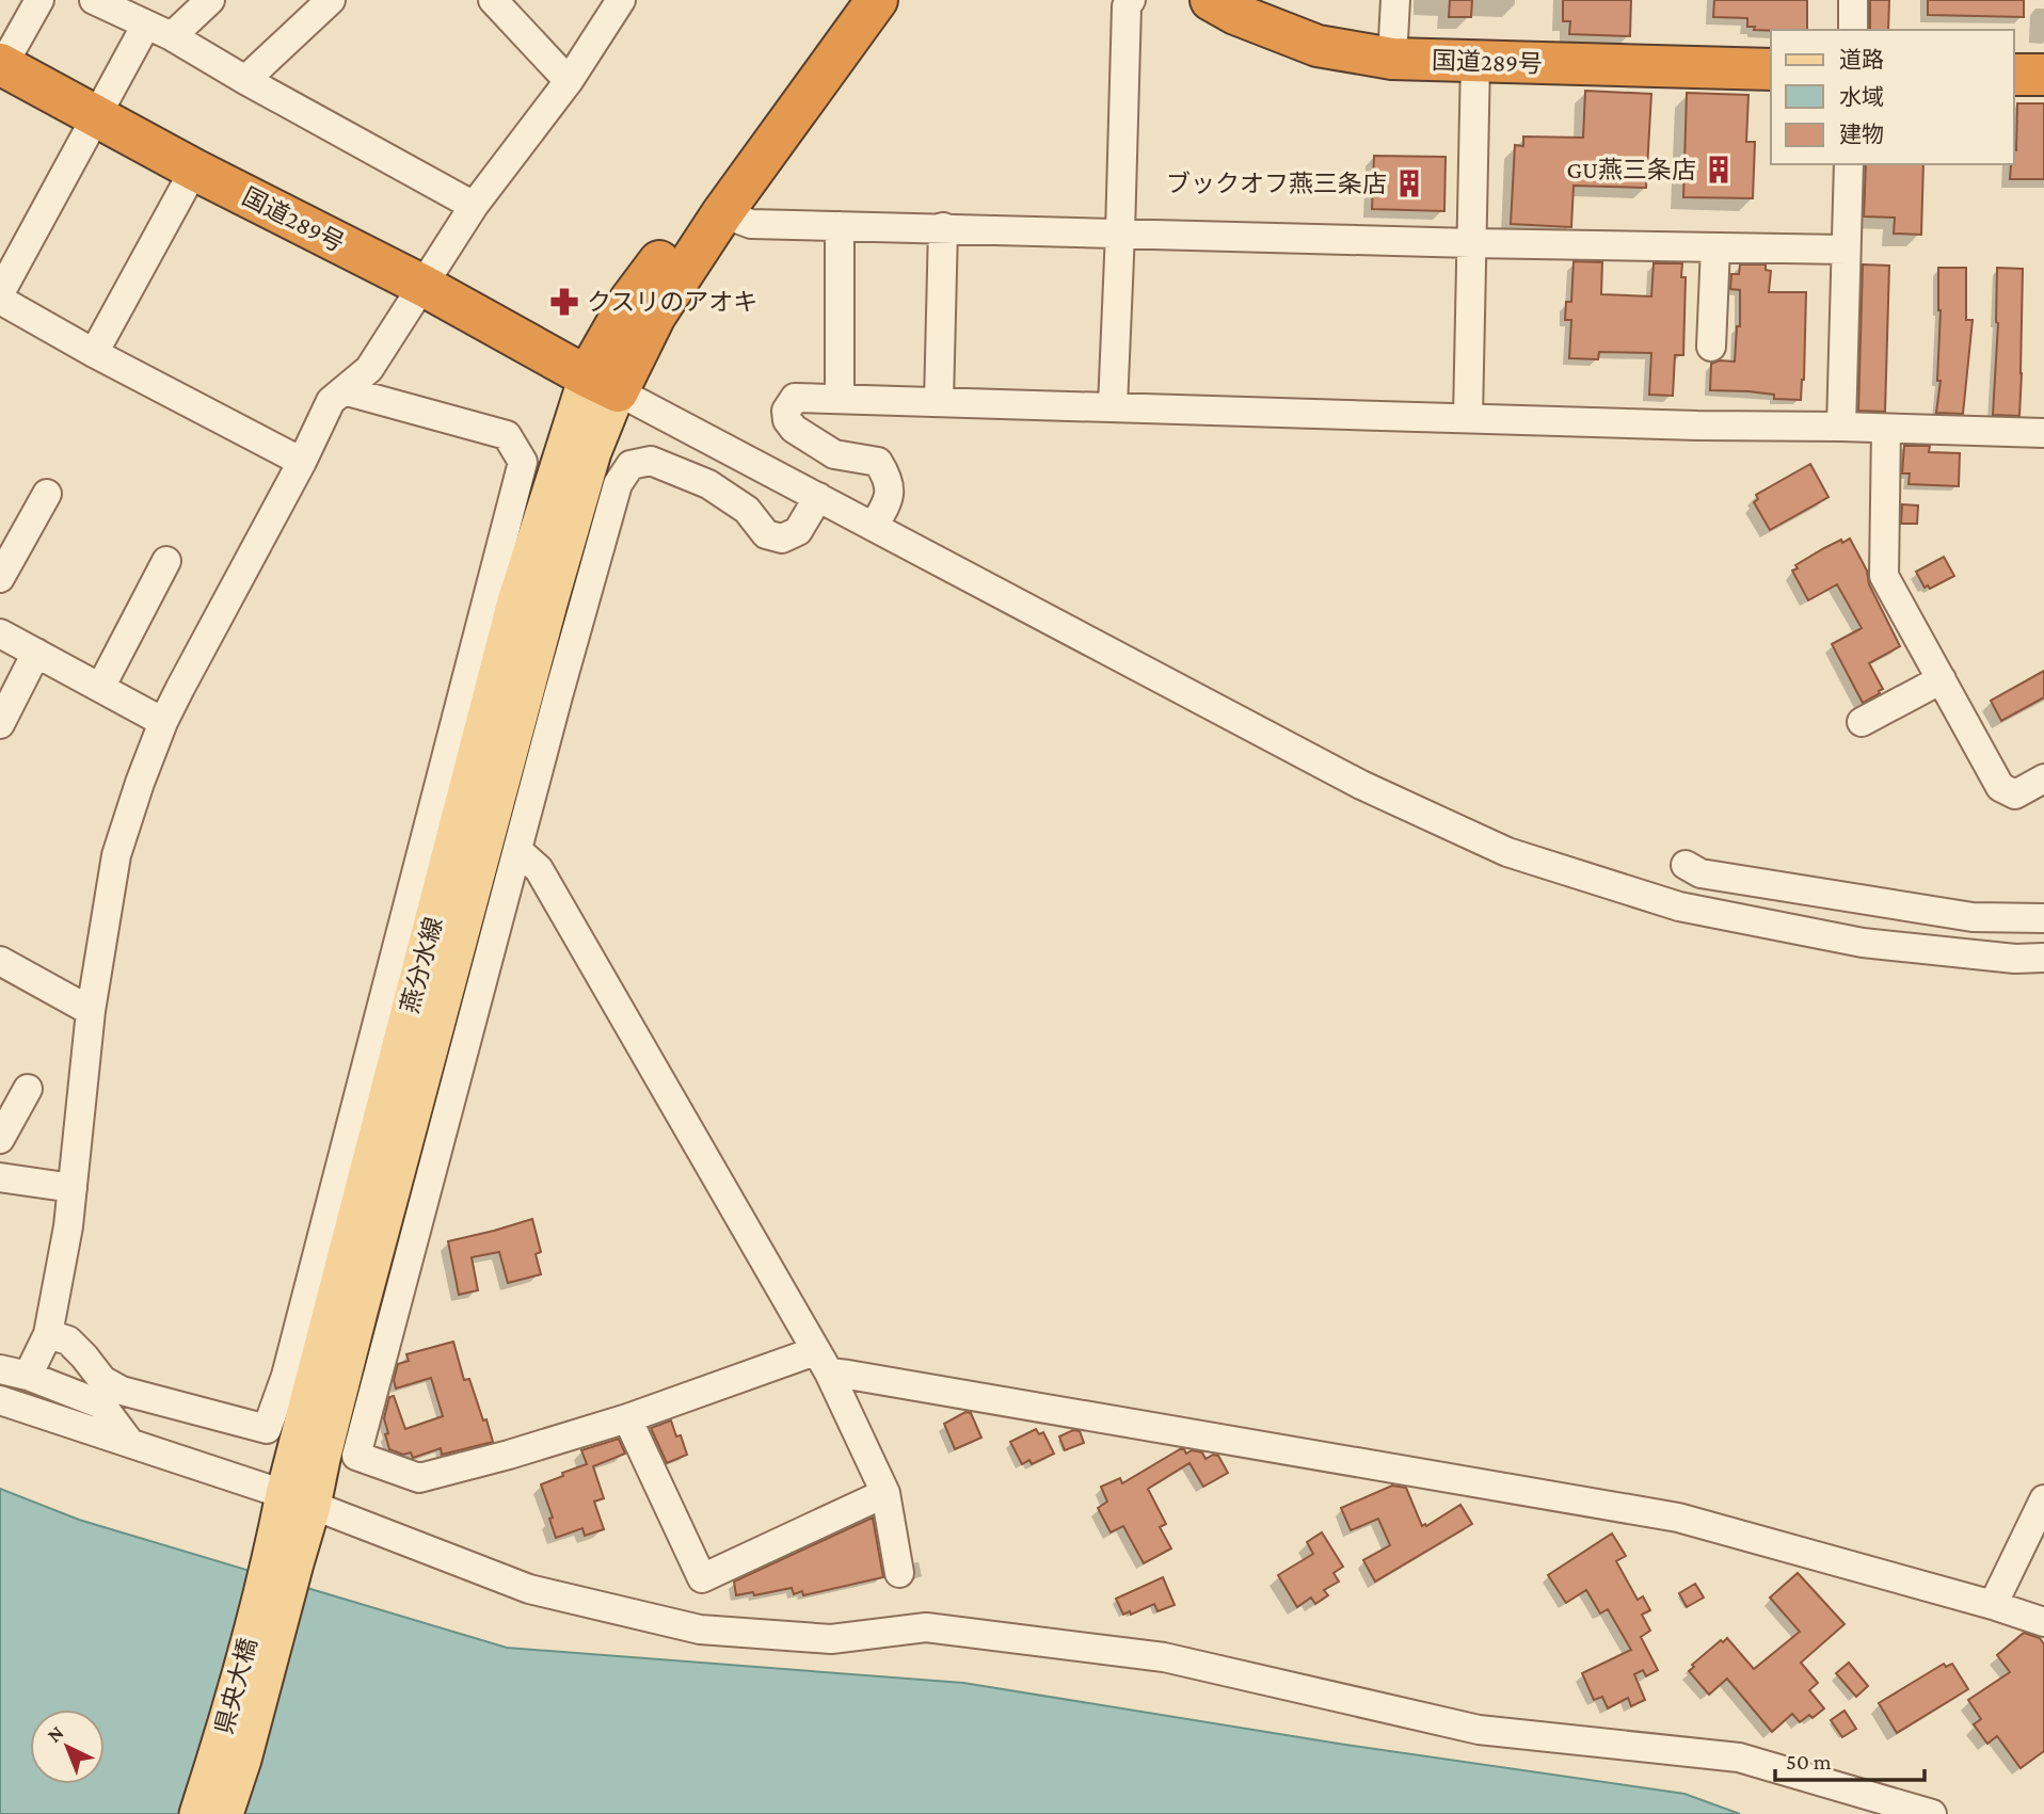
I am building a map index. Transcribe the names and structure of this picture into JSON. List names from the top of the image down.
{
  "streets": {
    "highway": ["国道289号"],
    "main road": ["燕分水線", "県央大橋"]
  },
  "crossings": [
    ["国道289号", "燕分水線"],
    ["燕分水線", "県央大橋"]
  ],
  "places": {
    "building": ["GU燕三条店", "ブックオフ燕三条店"],
    "pharmacy": ["クスリのアオキ"]
  },
  "legend": ["道路", "水域", "建物"],
  "scale_bar": "50 m",
  "north": "top left"
}
